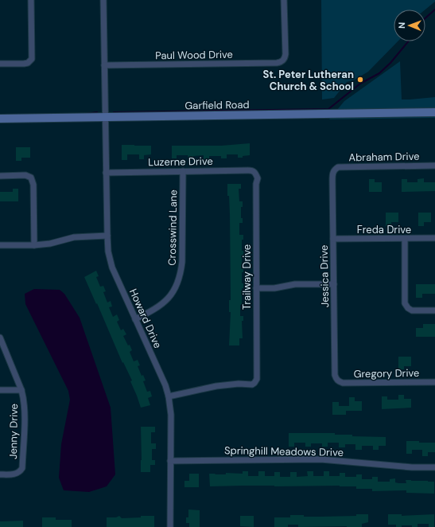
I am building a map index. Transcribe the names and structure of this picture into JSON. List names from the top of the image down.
{
  "streets": {
    "street": [
      "Paul Wood Drive",
      "Garfield Road",
      "Abraham Drive",
      "Luzerne Drive",
      "Crosswind Lane",
      "Freda Drive",
      "Jessica Drive",
      "Trailway Drive",
      "Howard Drive",
      "Gregory Drive",
      "Jenny Drive",
      "Springhill Meadows Drive"
    ]
  },
  "crossings": [
    ["Paul Wood Drive", "Howard Drive"],
    ["Garfield Road", "Howard Drive"],
    ["Abraham Drive", "Jessica Drive"],
    ["Luzerne Drive", "Crosswind Lane"],
    ["Luzerne Drive", "Trailway Drive"],
    ["Luzerne Drive", "Howard Drive"],
    ["Crosswind Lane", "Howard Drive"],
    ["Freda Drive", "Jessica Drive"],
    ["Jessica Drive", "Gregory Drive"],
    ["Trailway Drive", "Howard Drive"],
    ["Howard Drive", "Springhill Meadows Drive"]
  ],
  "places": ["St. Peter Lutheran Church & School"],
  "north": "left"
}
